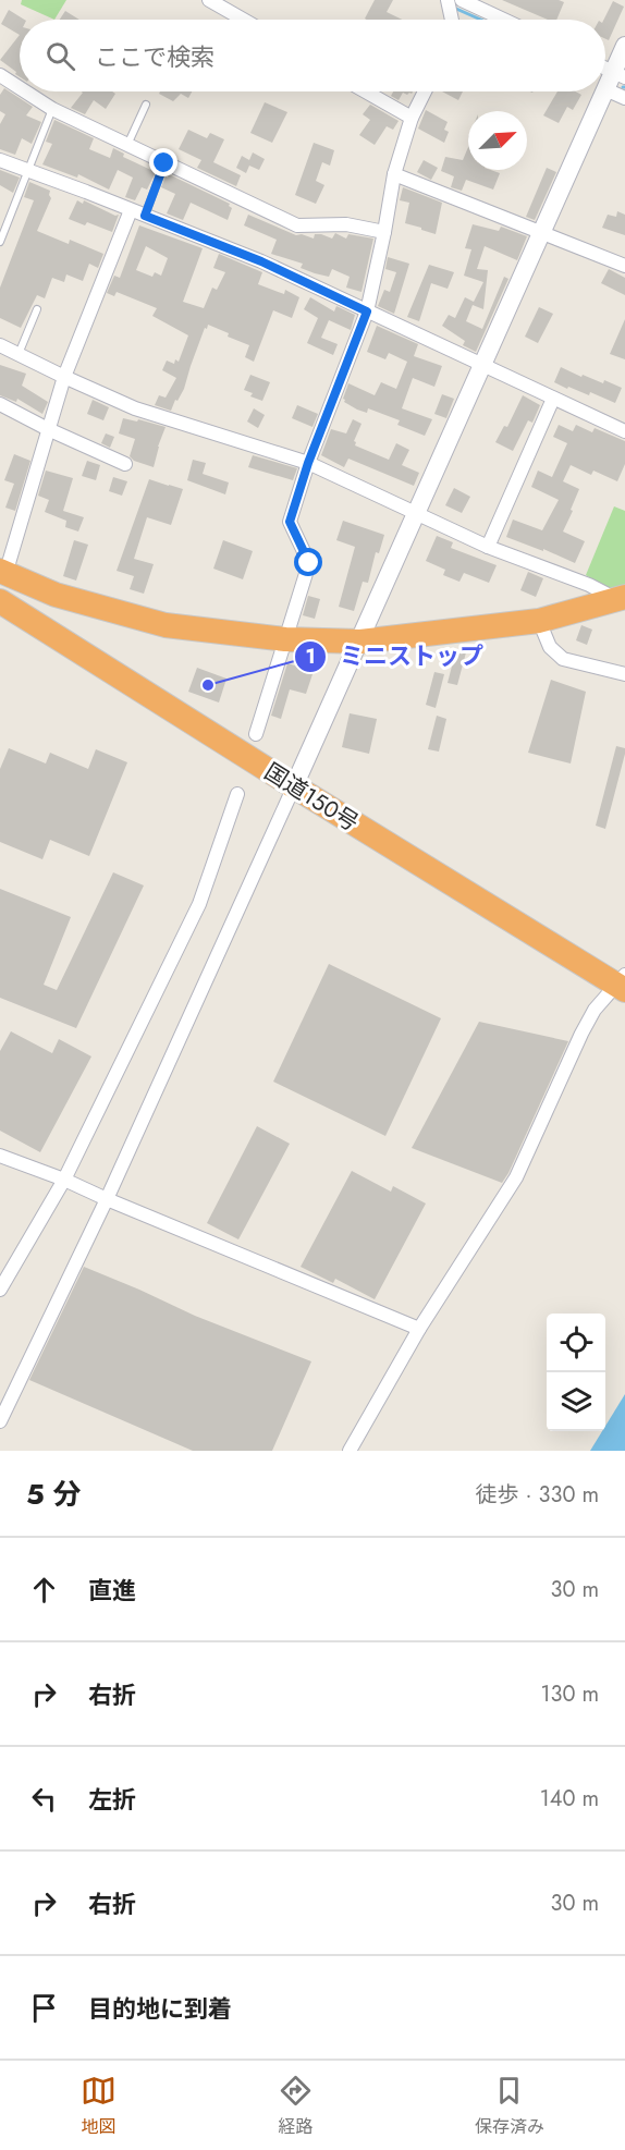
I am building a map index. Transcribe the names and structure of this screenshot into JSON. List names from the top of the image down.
{
  "streets": {
    "highway": ["国道150号"]
  },
  "places": ["ミニストップ"],
  "north": "top right",
  "page": {
    "search": "ここで検索",
    "heading": ["5 分", "徒歩 · 330 m"],
    "list": [
      ["直進", "30 m"],
      ["右折", "130 m"],
      ["左折", "140 m"],
      ["右折", "30 m"],
      "目的地に到着"
    ],
    "nav": ["地図", "経路", "保存済み"]
  }
}
